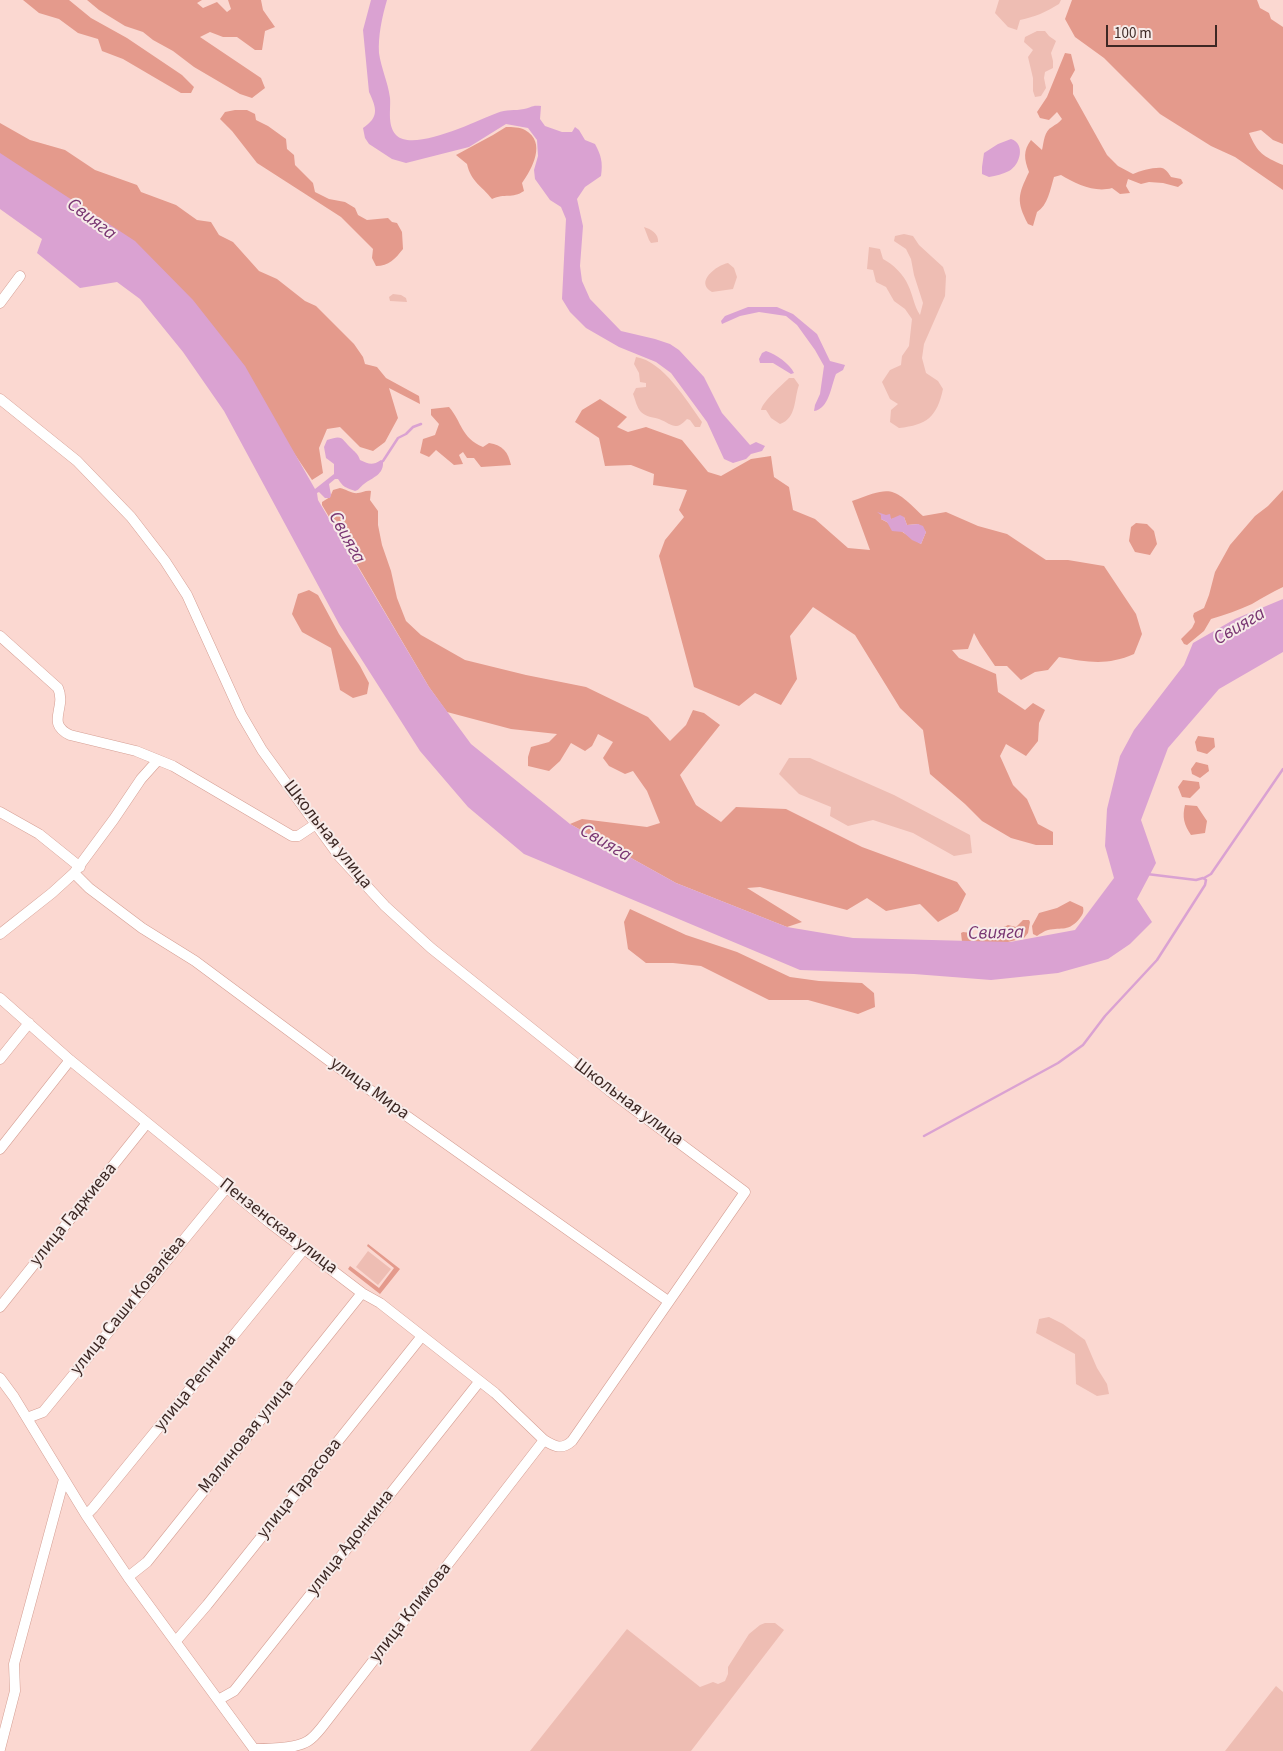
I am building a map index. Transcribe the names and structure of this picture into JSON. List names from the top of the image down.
{
  "streets": {
    "street": [
      "Школьная улица",
      "улица Мира",
      "улица Гаджиева",
      "Пензенская улица",
      "улица Саши Ковалёва",
      "улица Репнина",
      "Малиновая улица",
      "улица Тарасова",
      "улица Адонкина",
      "улица Климова"
    ]
  },
  "crossings": [
    ["Школьная улица", "улица Мира"],
    ["Школьная улица", "Пензенская улица"],
    ["улица Мира", "Пензенская улица"],
    ["улица Гаджиева", "Пензенская улица"],
    ["Пензенская улица", "улица Саши Ковалёва"],
    ["Пензенская улица", "улица Репнина"],
    ["Пензенская улица", "Малиновая улица"],
    ["Пензенская улица", "улица Тарасова"],
    ["Пензенская улица", "улица Адонкина"],
    ["Пензенская улица", "улица Климова"],
    ["улица Адонкина", "улица Климова"]
  ],
  "water": ["Свияга"],
  "scale_bar": "100 m"
}
